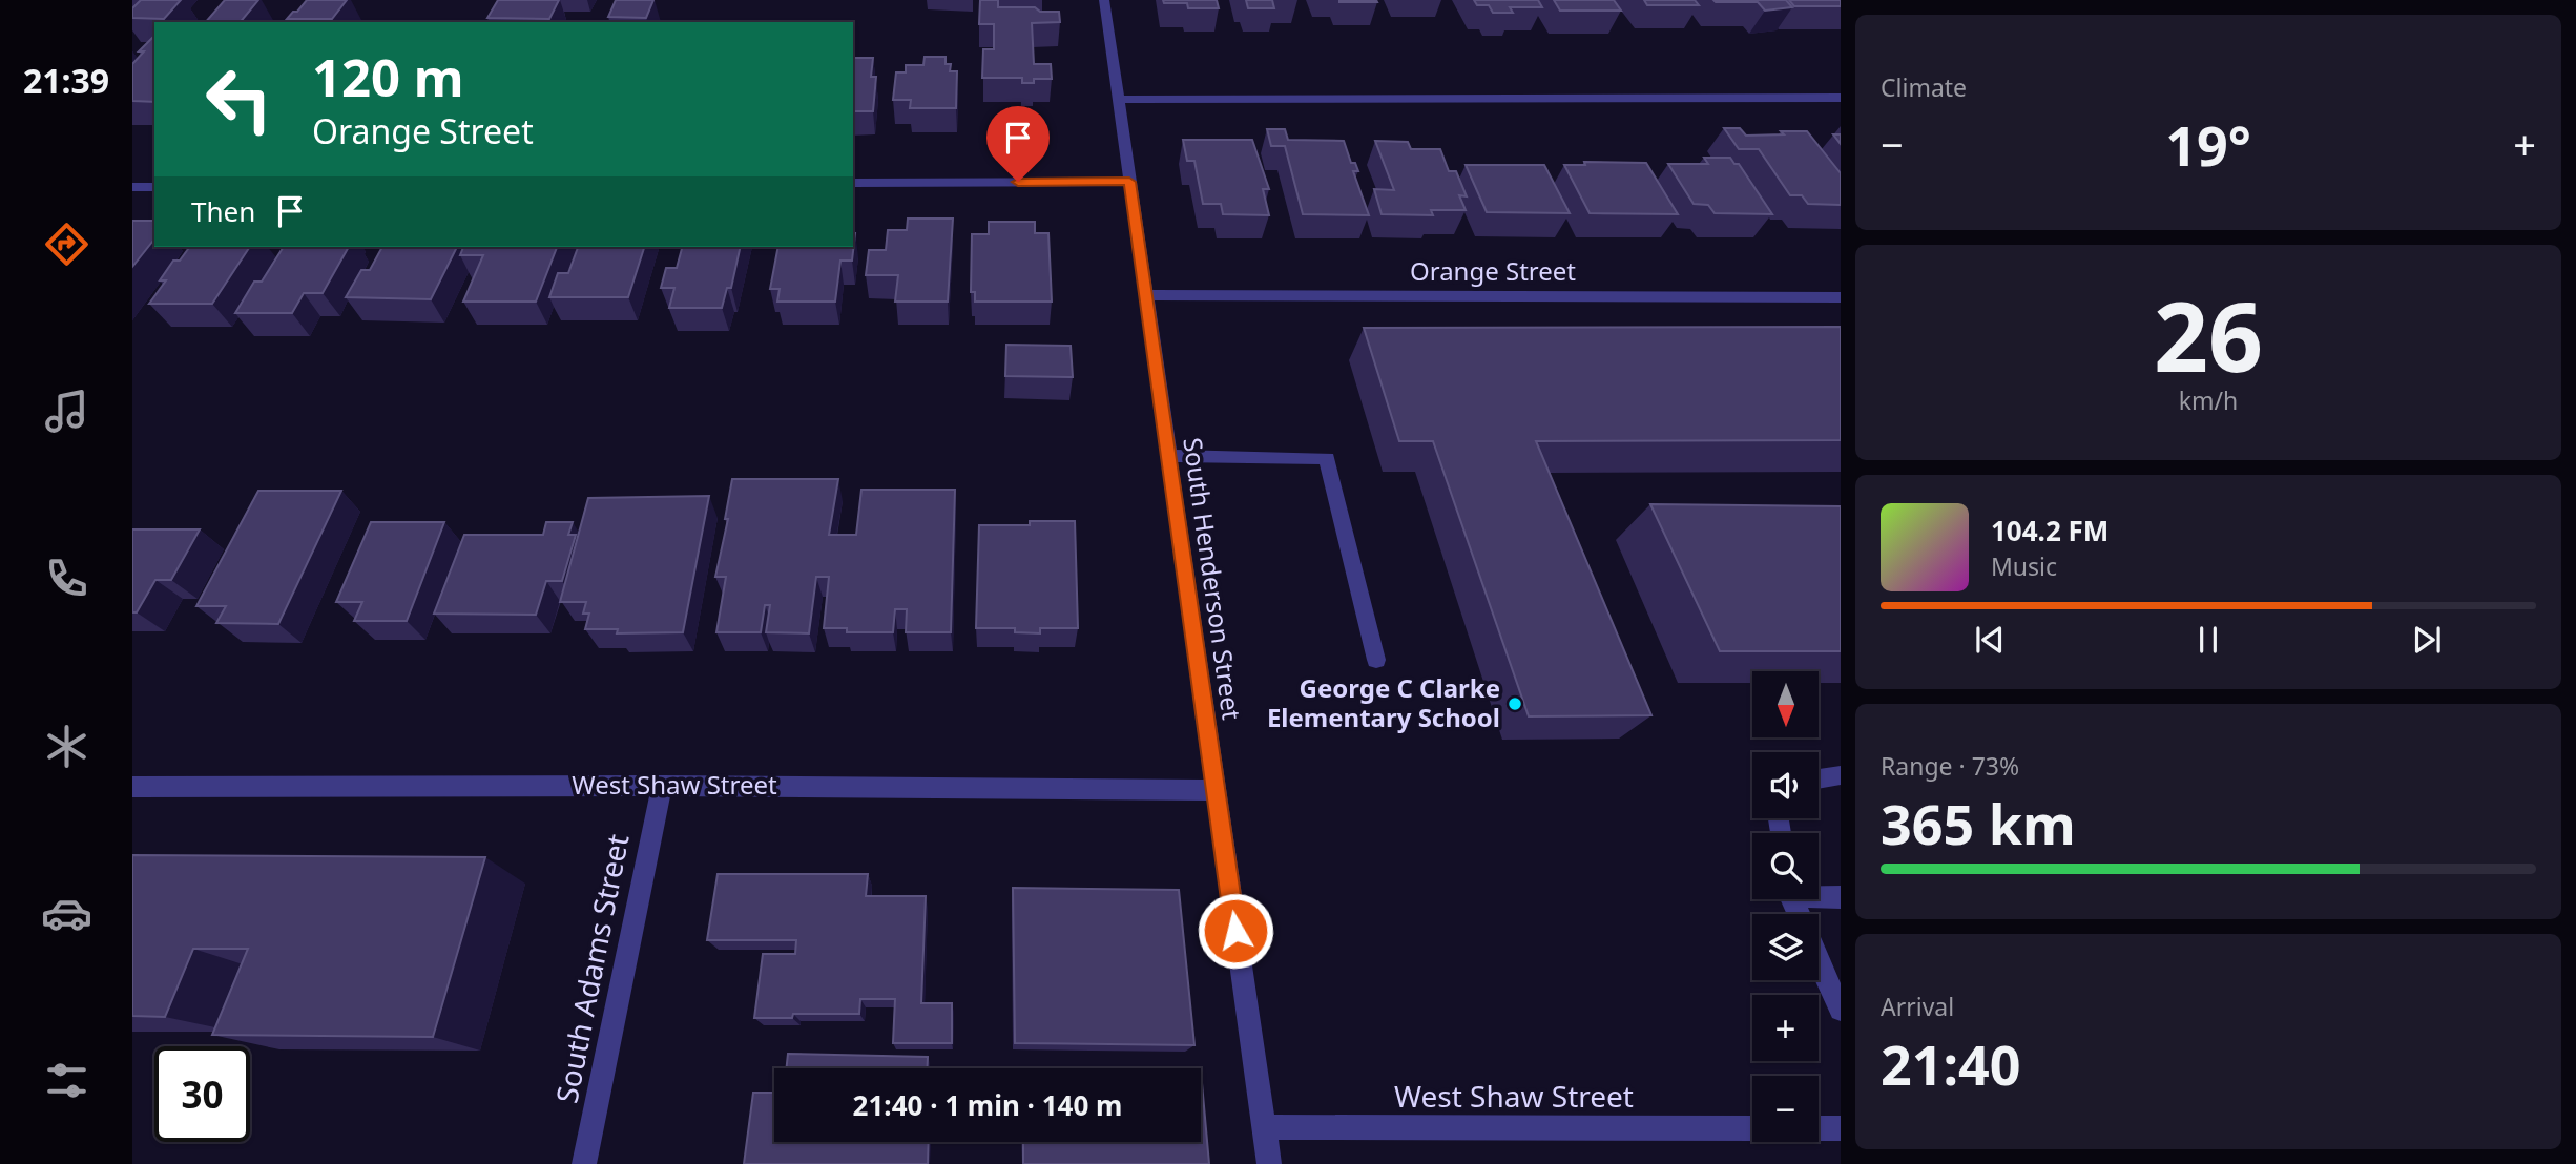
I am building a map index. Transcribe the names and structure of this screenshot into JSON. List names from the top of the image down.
{
  "streets": {
    "street": [
      "Orange Street",
      "South Henderson Street",
      "West Shaw Street",
      "South Adams Street"
    ]
  },
  "crossings": [
    ["Orange Street", "South Henderson Street"],
    ["South Henderson Street", "West Shaw Street"],
    ["West Shaw Street", "South Adams Street"]
  ],
  "places": ["George C Clarke Elementary School"],
  "north": "bottom",
  "page": {
    "tabs": "21:39",
    "tile": [
      "Climate",
      ["26", "km/h"],
      ["Range · 73%", "365 km"],
      ["Arrival", "21:40"]
    ],
    "turn": ["120 m", "Orange Street"],
    "heat": ["−", "19°", "+"],
    "then": "Then",
    "song": ["104.2 FM", "Music"],
    "map_buttons": ["+", "−"],
    "limit": "30",
    "trip": "21:40 · 1 min · 140 m"
  }
}
